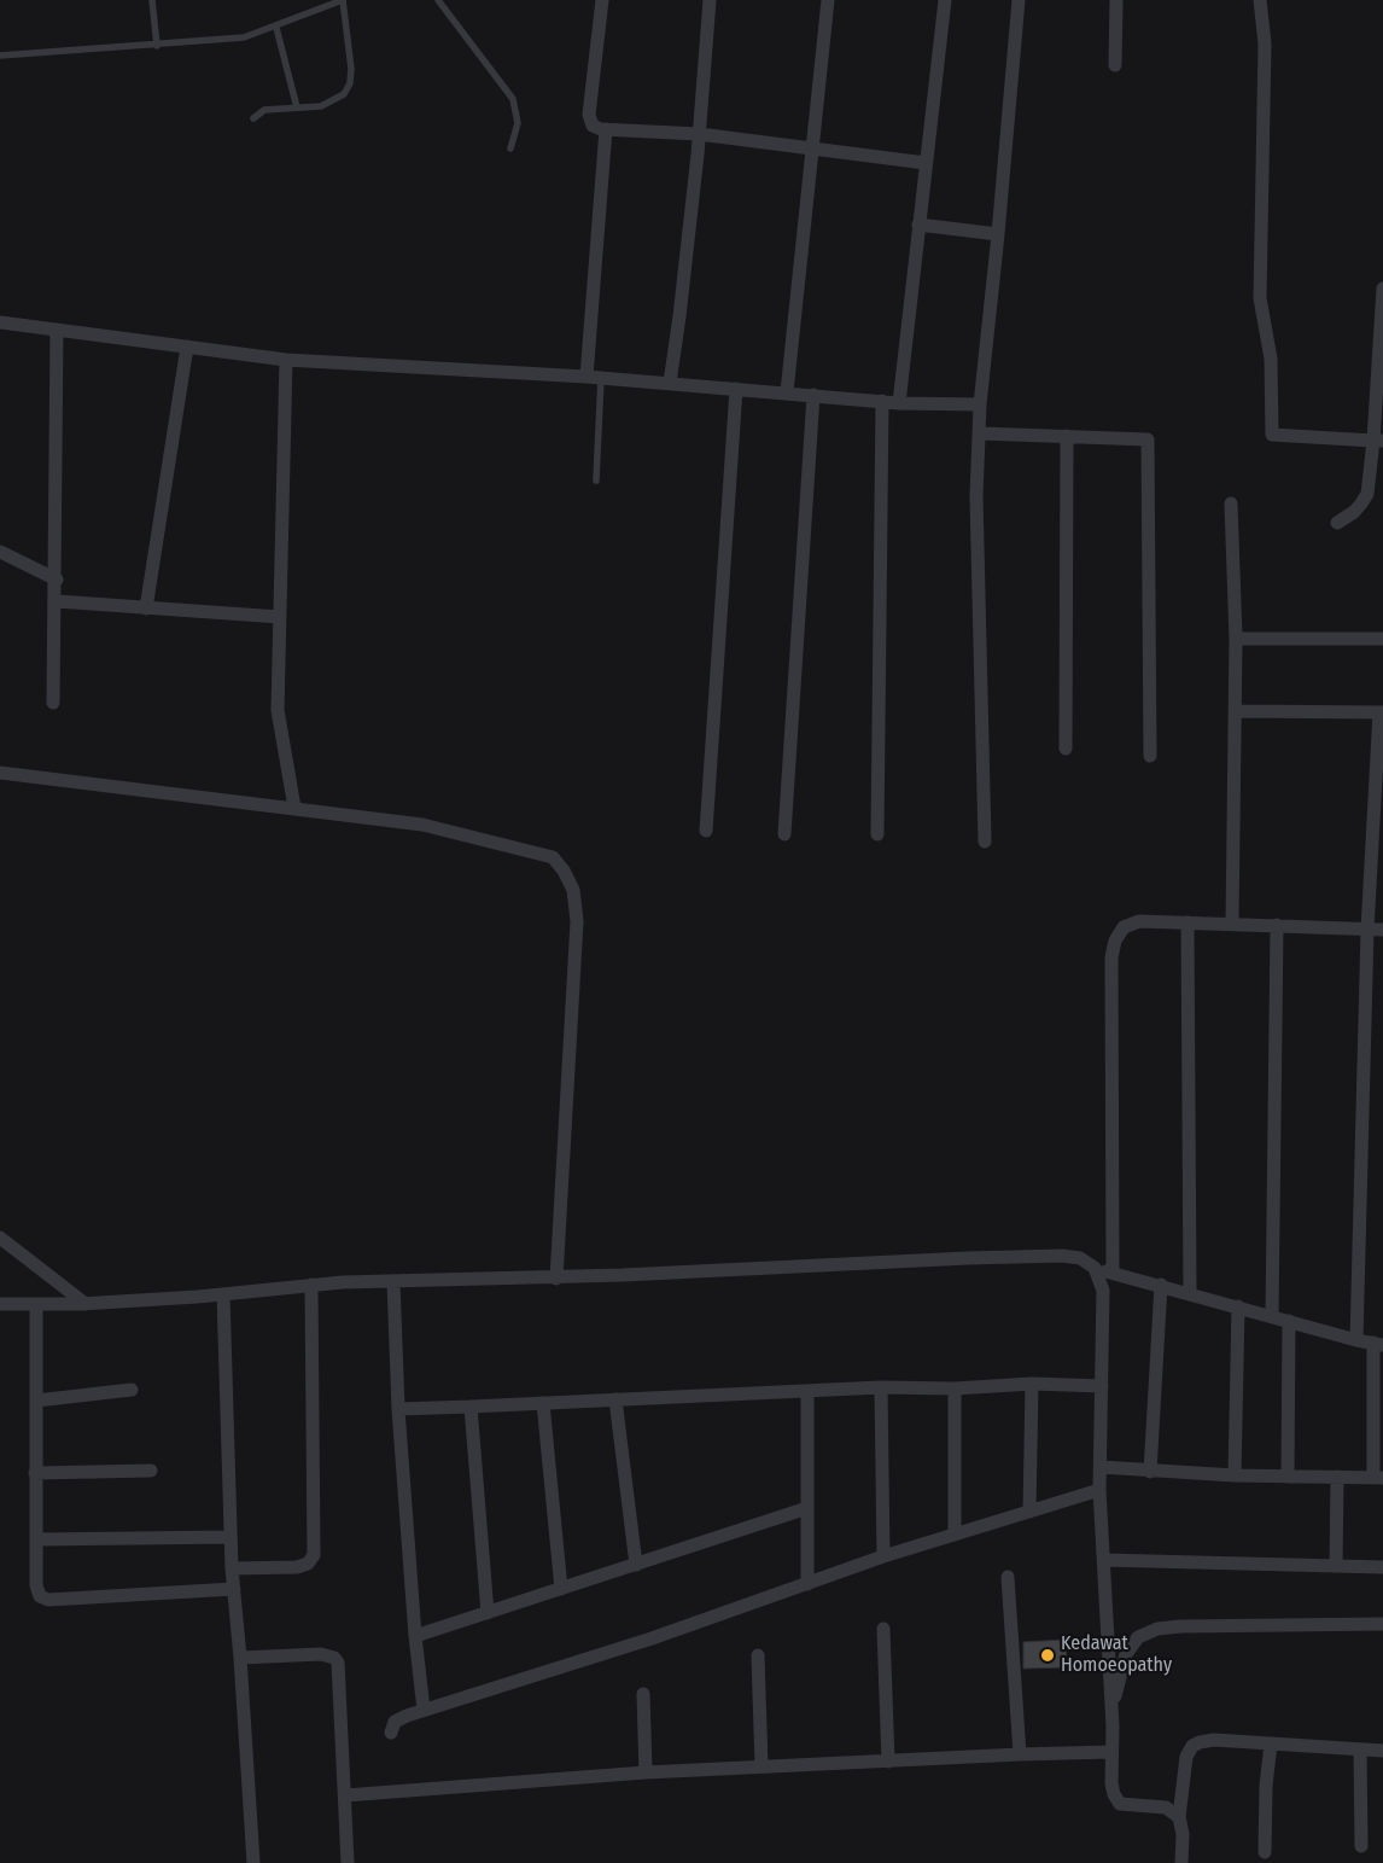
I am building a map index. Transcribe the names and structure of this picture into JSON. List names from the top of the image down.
{
  "places": ["Kedawat Homoeopathy"]
}
